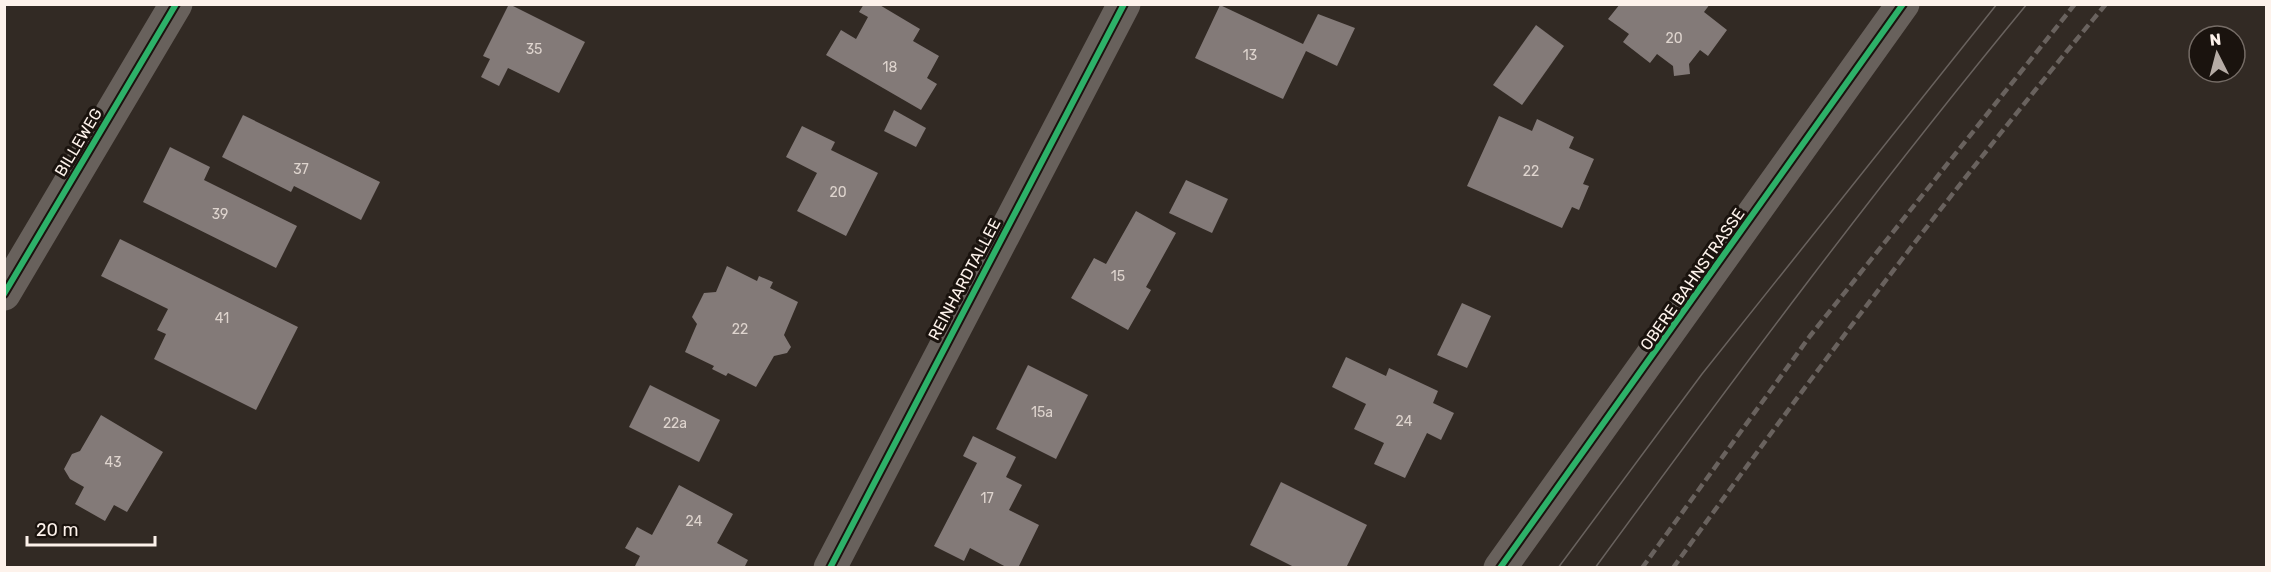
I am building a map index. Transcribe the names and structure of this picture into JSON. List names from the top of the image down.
{
  "streets": {
    "street": ["BILLEWEG", "REINHARDTALLEE", "OBERE BAHNSTRASSE"]
  },
  "house_numbers": [
    "20",
    "35",
    "13",
    "18",
    "37",
    "22",
    "20",
    "39",
    "15",
    "41",
    "22",
    "15a",
    "24",
    "22a",
    "43",
    "17",
    "24"
  ],
  "scale_bar": "20 m",
  "north": "top"
}
